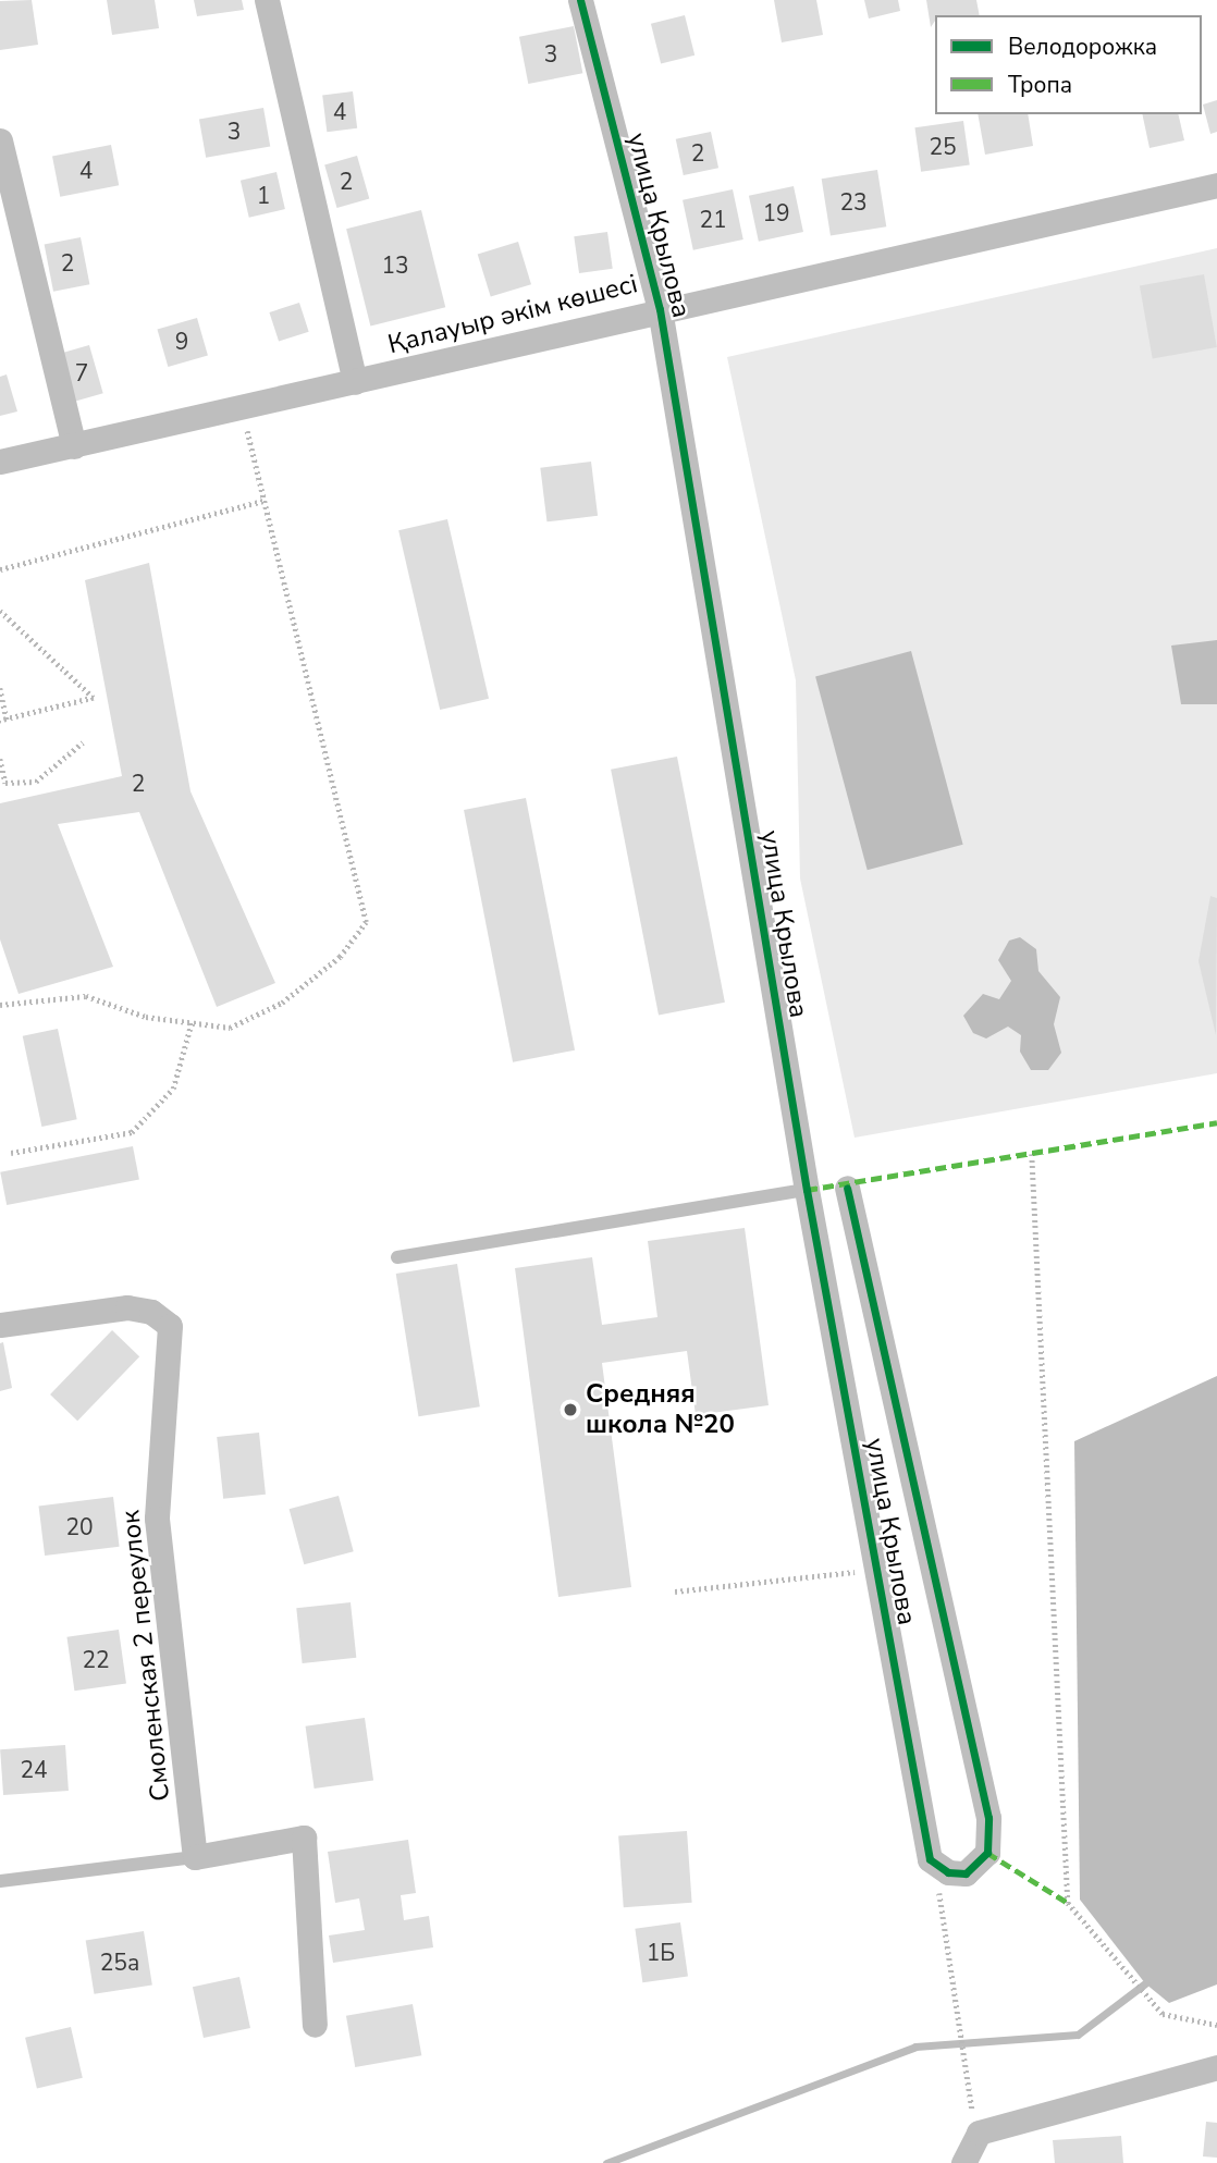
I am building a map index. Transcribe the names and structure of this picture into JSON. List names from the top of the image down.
{
  "streets": {
    "street": ["улица Крылова", "Қалауыр әкім көшесі", "Смоленская 2 переулок"]
  },
  "crossings": [
    ["улица Крылова", "Қалауыр әкім көшесі"]
  ],
  "places": ["Средняя школа №20"],
  "house_numbers": [
    "3",
    "4",
    "3",
    "25",
    "2",
    "4",
    "2",
    "1",
    "23",
    "19",
    "21",
    "2",
    "13",
    "9",
    "7",
    "2",
    "20",
    "22",
    "24",
    "1Б",
    "25а"
  ],
  "legend": ["Велодорожка", "Тропа"]
}
